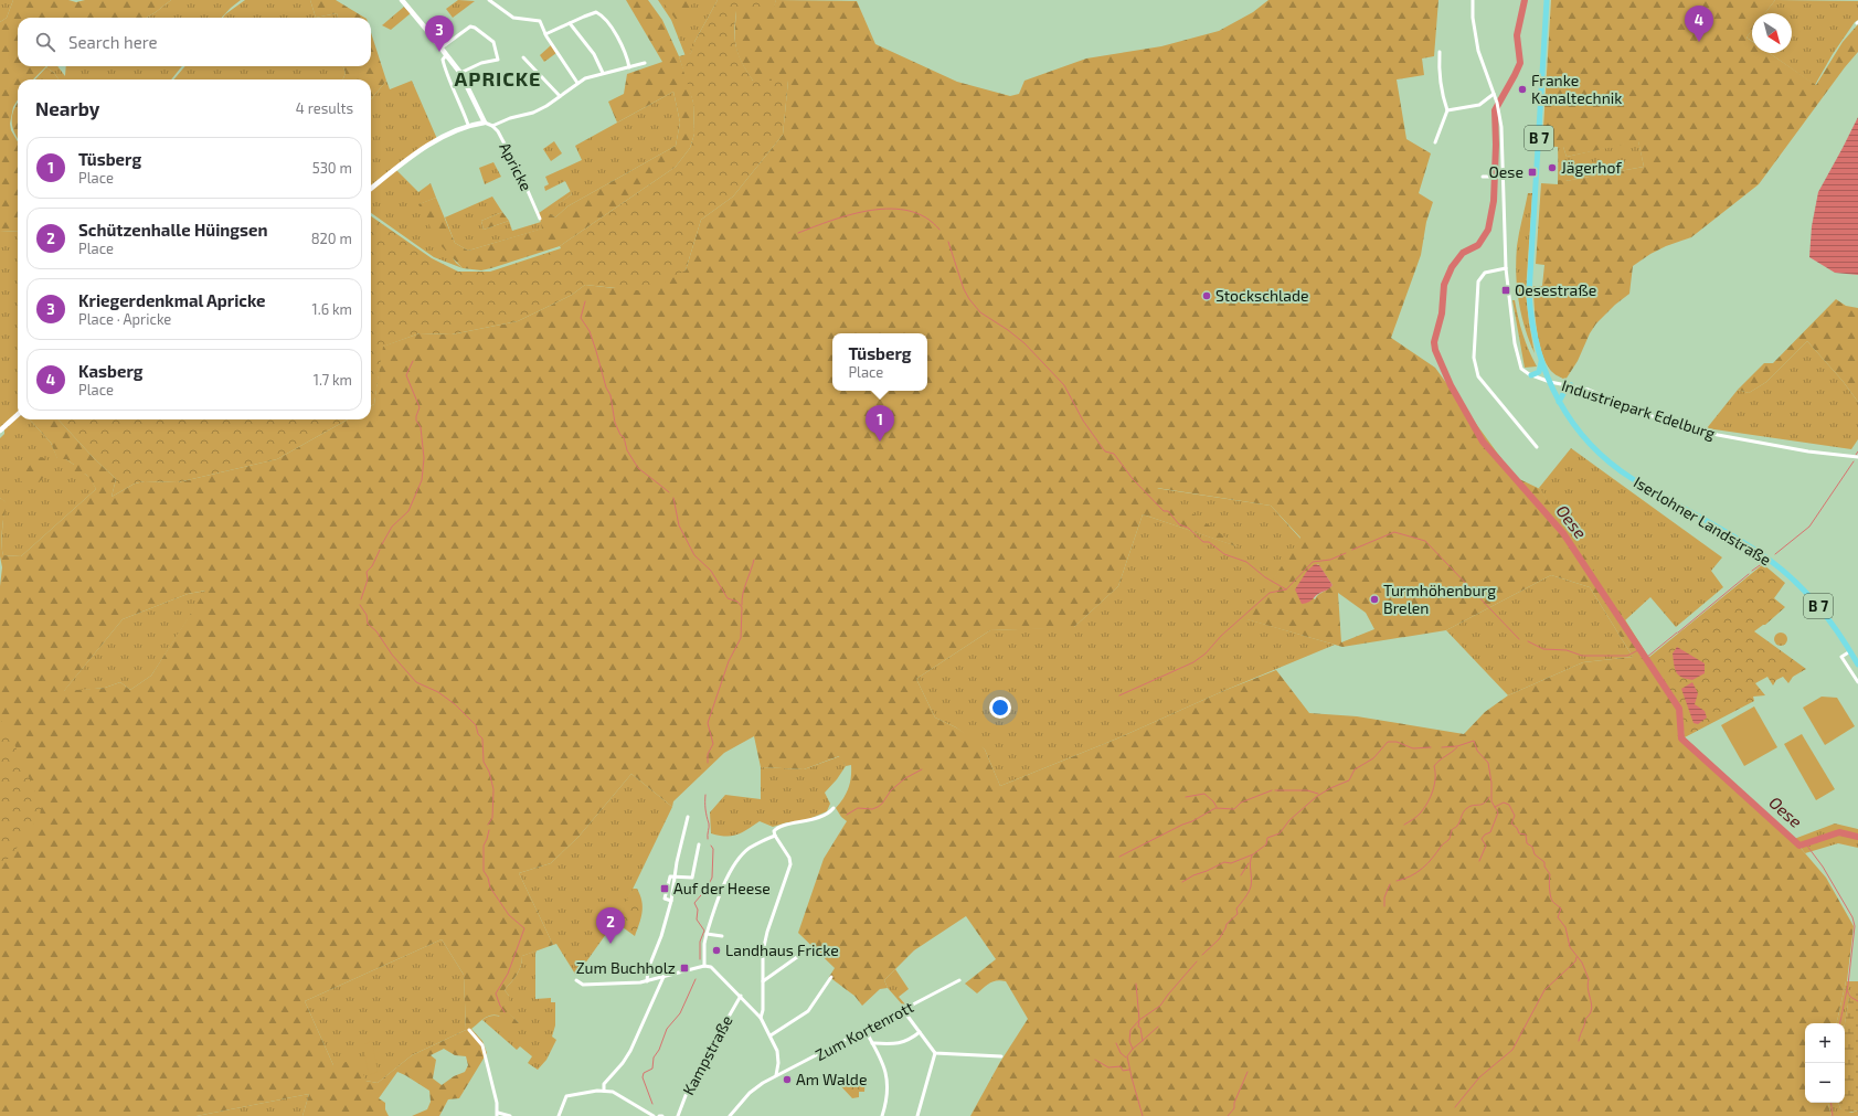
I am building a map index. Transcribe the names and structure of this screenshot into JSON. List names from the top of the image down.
{
  "streets": {
    "main road": ["B 7", "Iserlohner Landstraße"],
    "street": [
      "Apricke",
      "Industriepark Edelburg",
      "Zum Kortenrott",
      "Kampstraße"
    ]
  },
  "crossings": [
    ["B 7", "Industriepark Edelburg"],
    ["B 7", "Iserlohner Landstraße"]
  ],
  "districts": ["APRICKE"],
  "water": ["Oese"],
  "places": {
    "other": [
      "Franke Kanaltechnik",
      "Jägerhof",
      "Stockschlade",
      "Turmhöhenburg Brelen",
      "Landhaus Fricke",
      "Am Walde"
    ],
    "transit": [
      "Oese",
      "Oesestraße",
      "Auf der Heese",
      "Zum Buchholz"
    ]
  },
  "north": "bottom right",
  "page": {
    "pins": [
      "4",
      "3",
      "1",
      "2"
    ],
    "search": "Search here",
    "heading": ["Nearby", "4 results"],
    "list": [
      {
        "mark": "1",
        "name": "Tüsberg",
        "note": "Place",
        "value": "530 m"
      },
      {
        "mark": "2",
        "name": "Schützenhalle Hüingsen",
        "note": "Place",
        "value": "820 m"
      },
      {
        "mark": "3",
        "name": "Kriegerdenkmal Apricke",
        "note": "Place · Apricke",
        "value": "1.6 km"
      },
      {
        "mark": "4",
        "name": "Kasberg",
        "note": "Place",
        "value": "1.7 km"
      }
    ],
    "popup": ["Tüsberg", "Place"],
    "map_buttons": ["+", "−"]
  }
}
